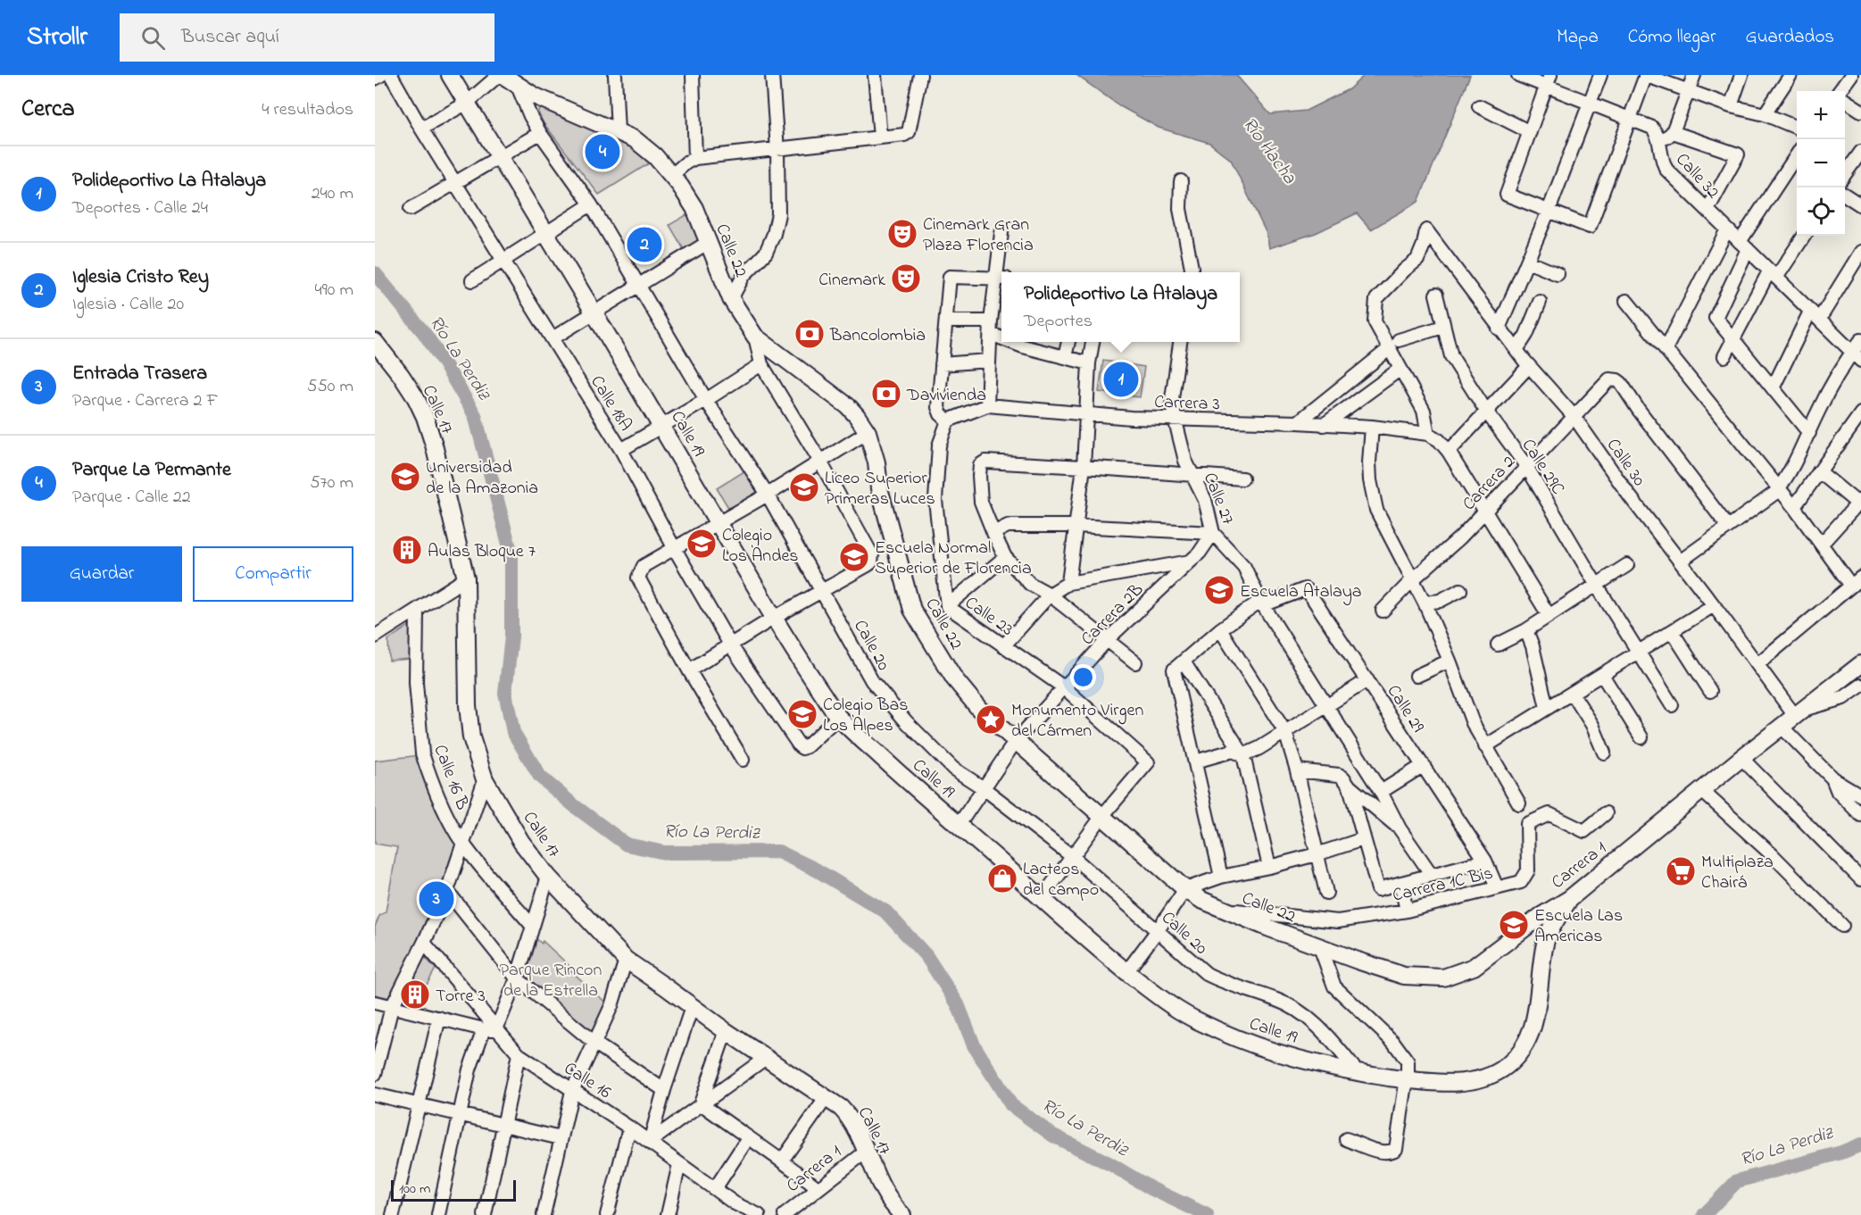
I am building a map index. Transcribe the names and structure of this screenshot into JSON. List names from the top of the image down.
{
  "streets": {
    "main road": [
      "Calle 22",
      "Calle 17",
      "Calle 19",
      "Carrera 1"
    ],
    "street": [
      "Calle 32",
      "Carrera 3",
      "Calle 18A",
      "Calle 30",
      "Calle 29C",
      "Carrera 2",
      "Calle 27",
      "Carrera 2B",
      "Calle 23",
      "Calle 20",
      "Calle 29",
      "Calle 16 B",
      "Carrera 1C Bis",
      "Calle 16"
    ]
  },
  "crossings": [
    ["Calle 22", "Carrera 2B"],
    ["Calle 22", "Calle 23"],
    ["Calle 22", "Calle 20"],
    ["Calle 22", "Carrera 1"],
    ["Calle 22", "Carrera 1C Bis"],
    ["Carrera 3", "Calle 27"],
    ["Carrera 3", "Calle 23"],
    ["Calle 18A", "Calle 19"],
    ["Calle 17", "Carrera 1"],
    ["Calle 19", "Carrera 2B"],
    ["Calle 19", "Calle 20"],
    ["Calle 19", "Carrera 1"],
    ["Calle 30", "Carrera 2"],
    ["Calle 30", "Carrera 1"],
    ["Calle 29C", "Carrera 2"],
    ["Calle 27", "Carrera 2B"],
    ["Calle 27", "Calle 29"],
    ["Carrera 2B", "Calle 23"],
    ["Carrera 2B", "Calle 20"],
    ["Calle 29", "Carrera 1C Bis"]
  ],
  "water": ["Río Hacha", "Río La Perdiz"],
  "parks": ["Parque Rincon de la Estrella"],
  "places": {
    "theatre": ["Cinemark Gran Plaza Florencia", "Cinemark"],
    "bank": ["Bancolombia", "Davivienda"],
    "school or university": [
      "Universidad de la Amazonia",
      "Liceo Superior Primeras Luces",
      "Colegio Los Andes",
      "Escuela Normal Superior de Florencia",
      "Escuela Atalaya",
      "Colegio Bas Los Alpes",
      "Escuela Las Americas"
    ],
    "building": ["Aulas Bloque 7", "Torre 3"],
    "place": ["Monumento Virgen del Cármen"],
    "supermarket": ["Multiplaza Chairá"],
    "shop": ["Lacteos del campo"]
  },
  "scale_bar": "100 m",
  "page": {
    "header": "Strollr",
    "search": "Buscar aquí",
    "nav": ["Mapa", "Cómo llegar", "Guardados"],
    "heading": ["Cerca", "4 resultados"],
    "map_buttons": ["+", "−"],
    "pins": [
      "4",
      "2",
      "1",
      "3"
    ],
    "list": [
      {
        "mark": "1",
        "name": "Polideportivo La Atalaya",
        "note": "Deportes · Calle 24",
        "value": "240 m"
      },
      {
        "mark": "2",
        "name": "Iglesia Cristo Rey",
        "note": "Iglesia · Calle 20",
        "value": "490 m"
      },
      {
        "mark": "3",
        "name": "Entrada Trasera",
        "note": "Parque · Carrera 2 F",
        "value": "550 m"
      },
      {
        "mark": "4",
        "name": "Parque La Permante",
        "note": "Parque · Calle 22",
        "value": "570 m"
      }
    ],
    "popup": ["Polideportivo La Atalaya", "Deportes"],
    "buttons": ["Guardar", "Compartir"],
    "scale": "100 m"
  }
}
